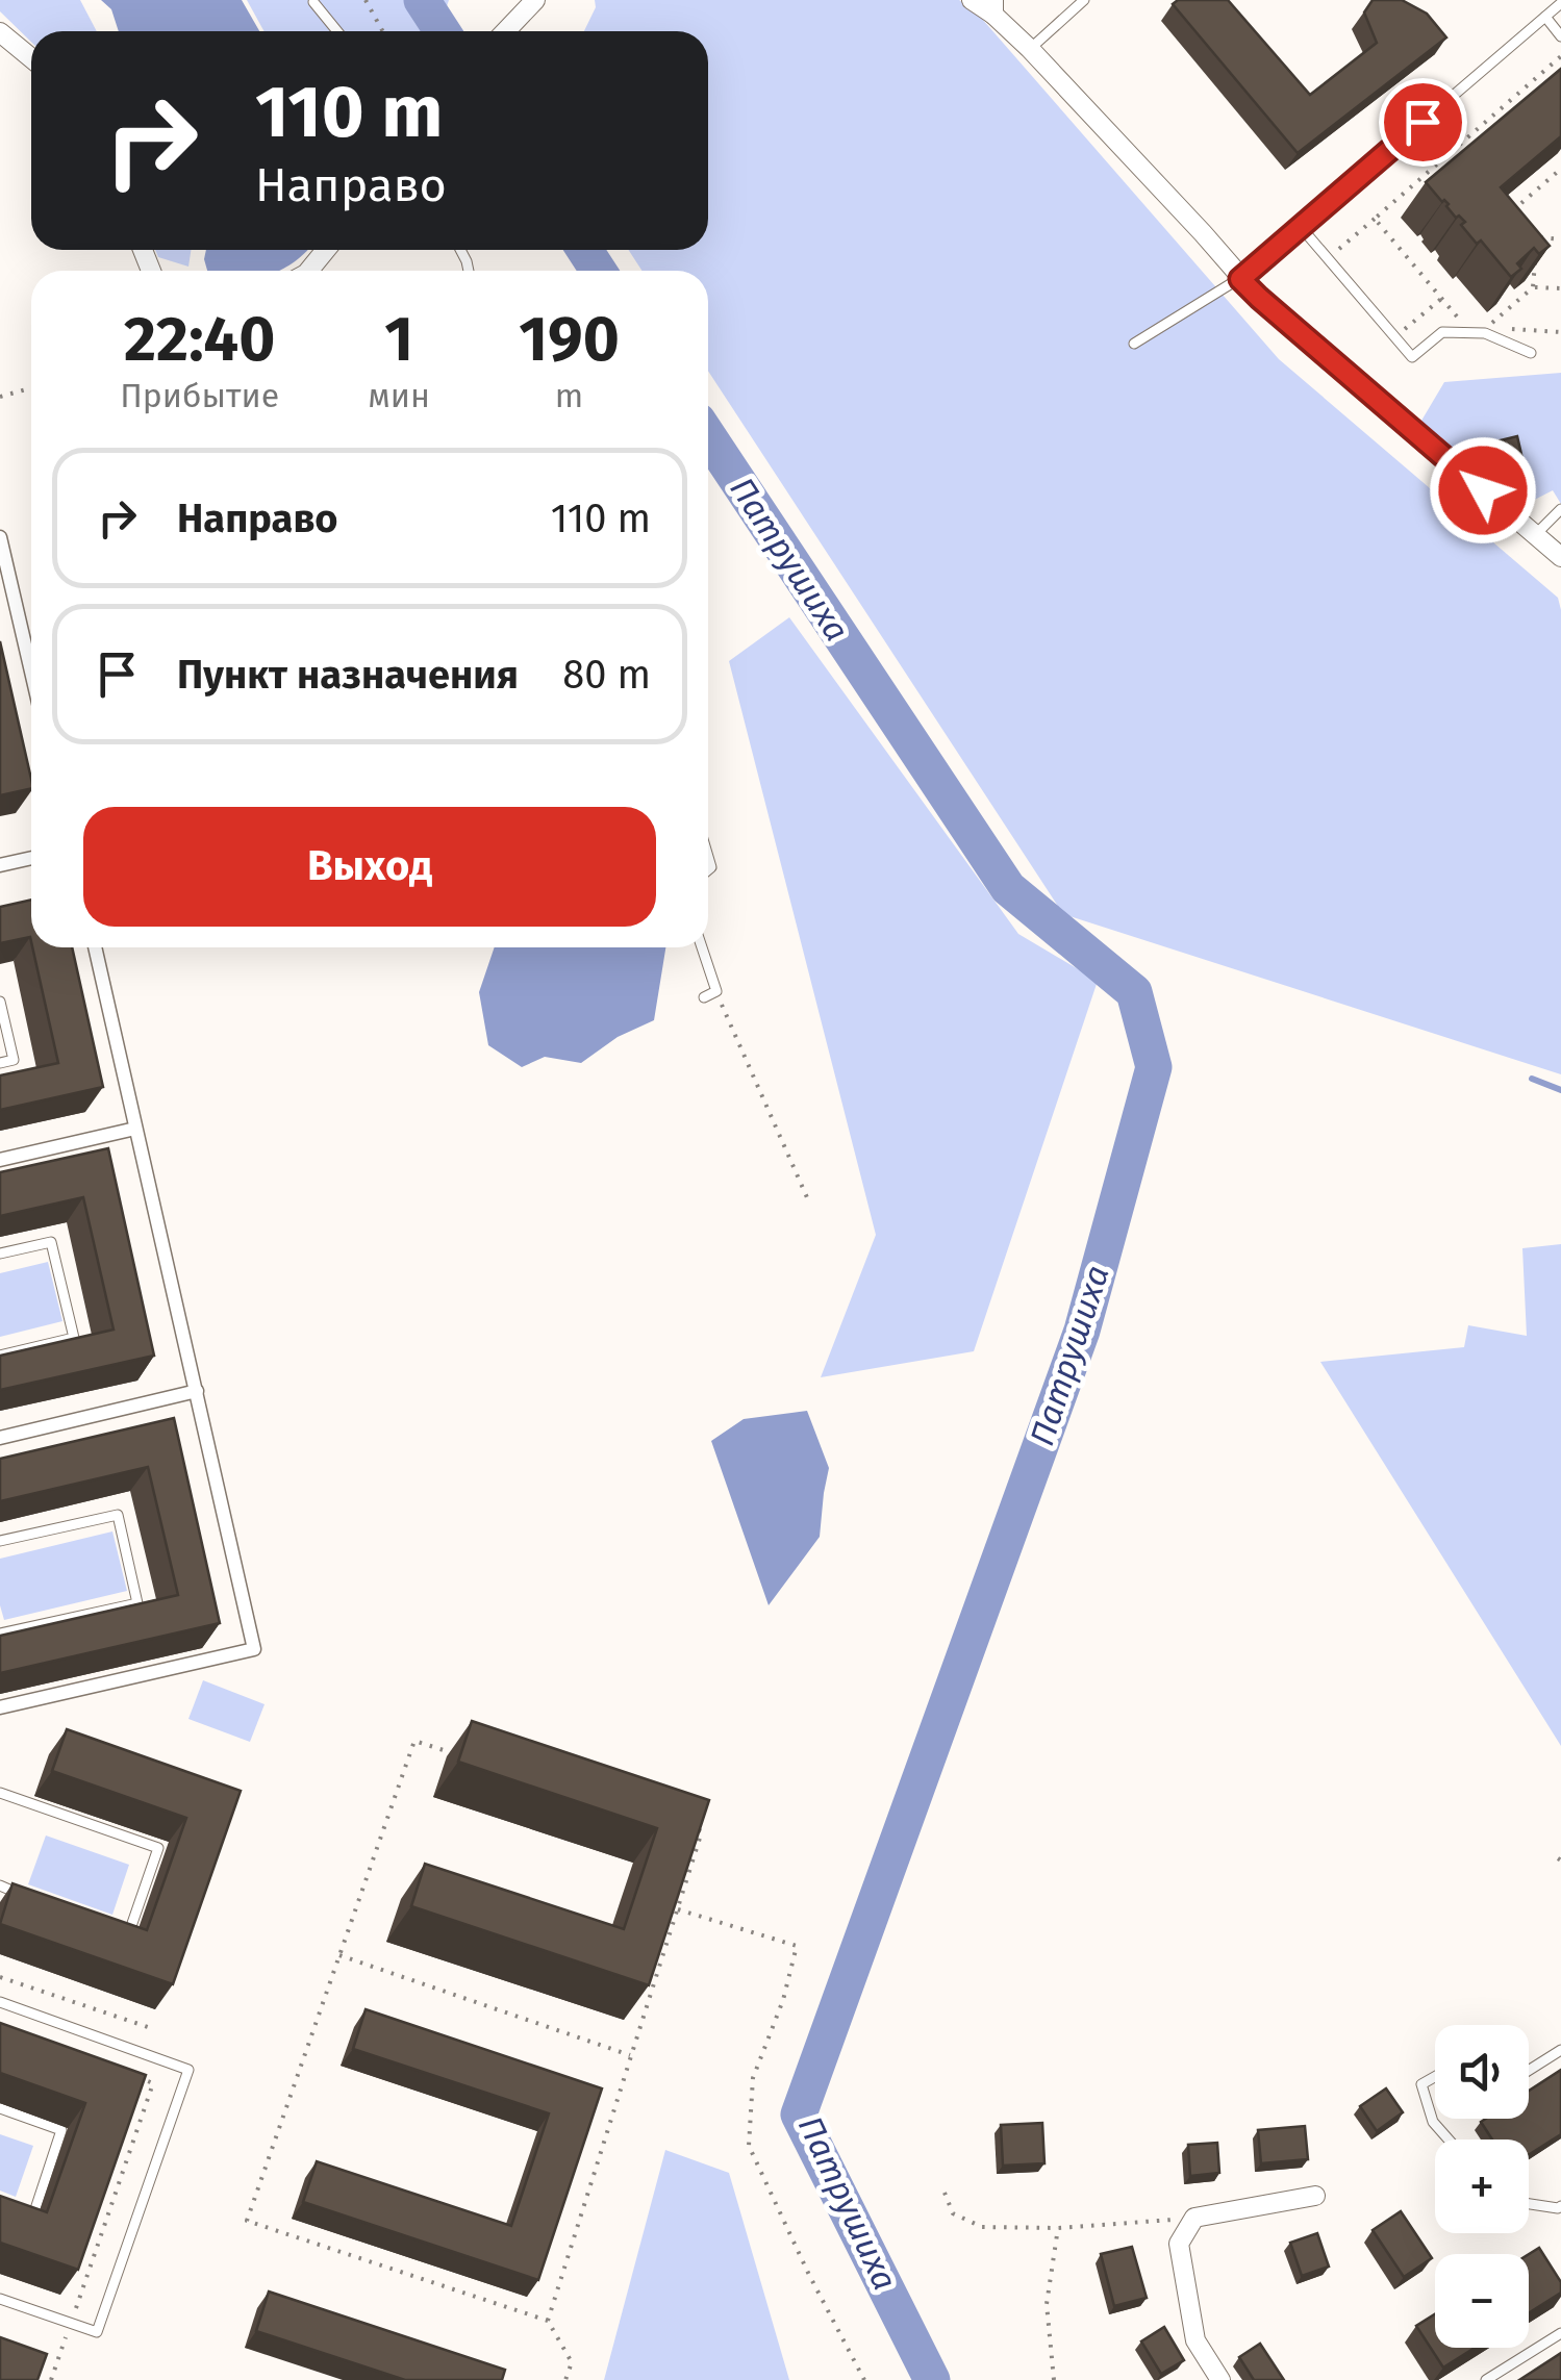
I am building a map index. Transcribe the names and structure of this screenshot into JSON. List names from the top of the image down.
{
  "water": ["Патрушиха"],
  "page": {
    "turn": ["110 m", "Направо"],
    "eta": [
      "22:40",
      "Прибытие",
      "1",
      "мин",
      "190",
      "m"
    ],
    "list": [
      {
        "name": "Направо",
        "value": "110 m"
      },
      {
        "name": "Пункт назначения",
        "value": "80 m"
      }
    ],
    "buttons": "Выход",
    "map_buttons": ["+", "−"]
  }
}
